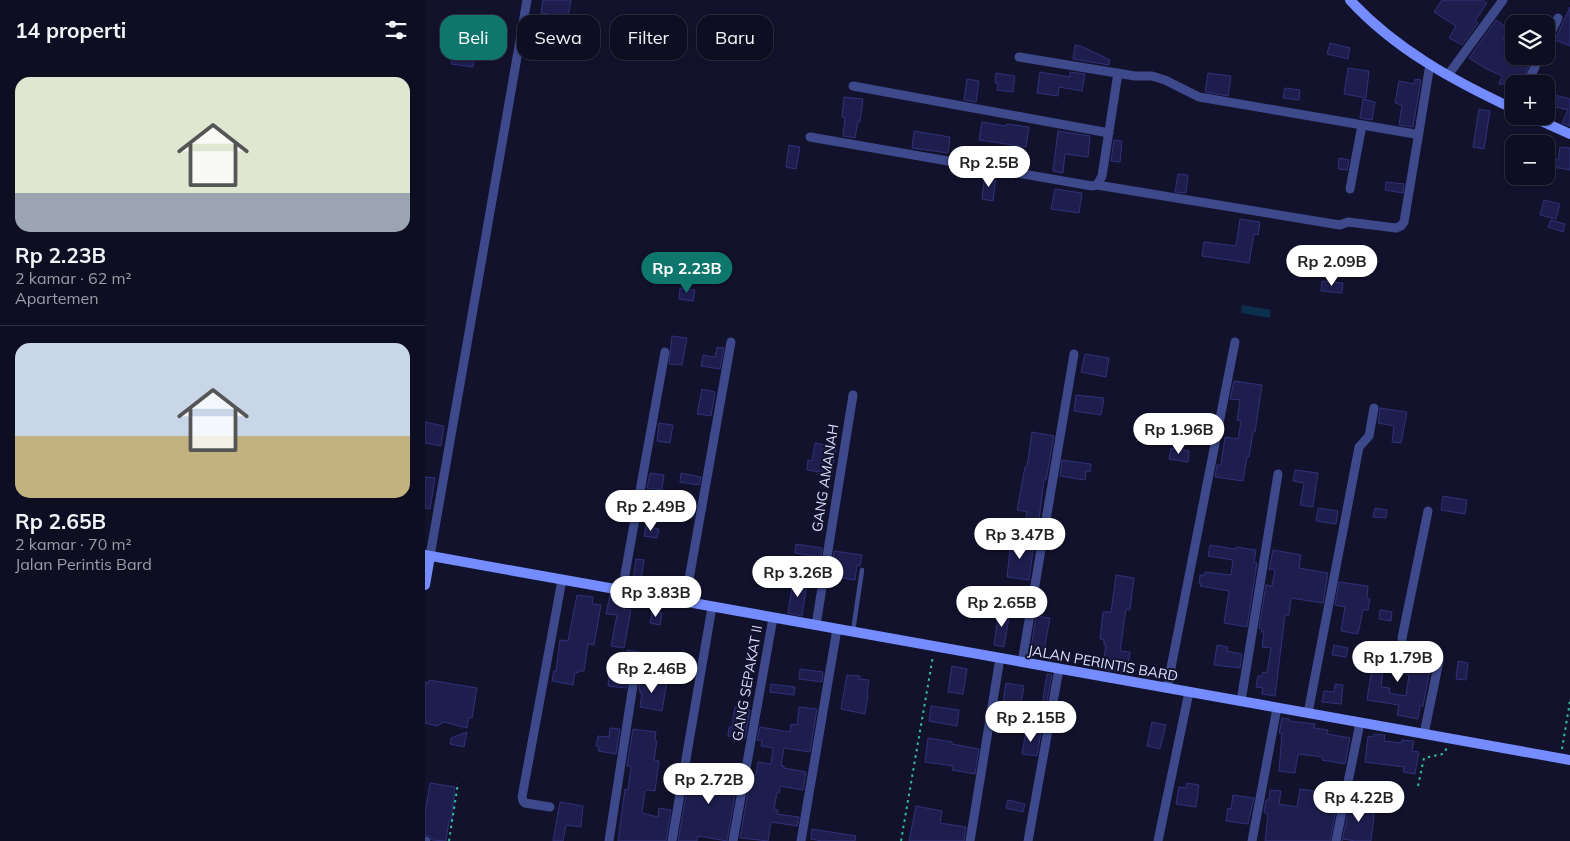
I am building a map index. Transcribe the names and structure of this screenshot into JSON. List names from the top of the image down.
{
  "streets": {
    "street": ["GANG AMANAH", "JALAN PERINTIS BARD", "GANG SEPAKAT II"]
  },
  "crossings": [
    ["GANG AMANAH", "JALAN PERINTIS BARD"],
    ["JALAN PERINTIS BARD", "GANG SEPAKAT II"]
  ],
  "page": {
    "heading": "14 properti",
    "map_buttons": ["+", "−"],
    "chip": [
      "Beli",
      "Sewa",
      "Filter",
      "Baru"
    ],
    "list": [
      {
        "name": "Rp 2.23B",
        "note": "2 kamar · 62 m² · Apartemen"
      },
      {
        "name": "Rp 2.65B",
        "note": "2 kamar · 70 m² · Jalan Perintis Bard"
      }
    ],
    "price": [
      "Rp 2.5B",
      "Rp 2.09B",
      "Rp 2.23B",
      "Rp 1.96B",
      "Rp 2.49B",
      "Rp 3.47B",
      "Rp 3.26B",
      "Rp 3.83B",
      "Rp 2.65B",
      "Rp 1.79B",
      "Rp 2.46B",
      "Rp 2.15B",
      "Rp 2.72B",
      "Rp 4.22B"
    ]
  }
}
